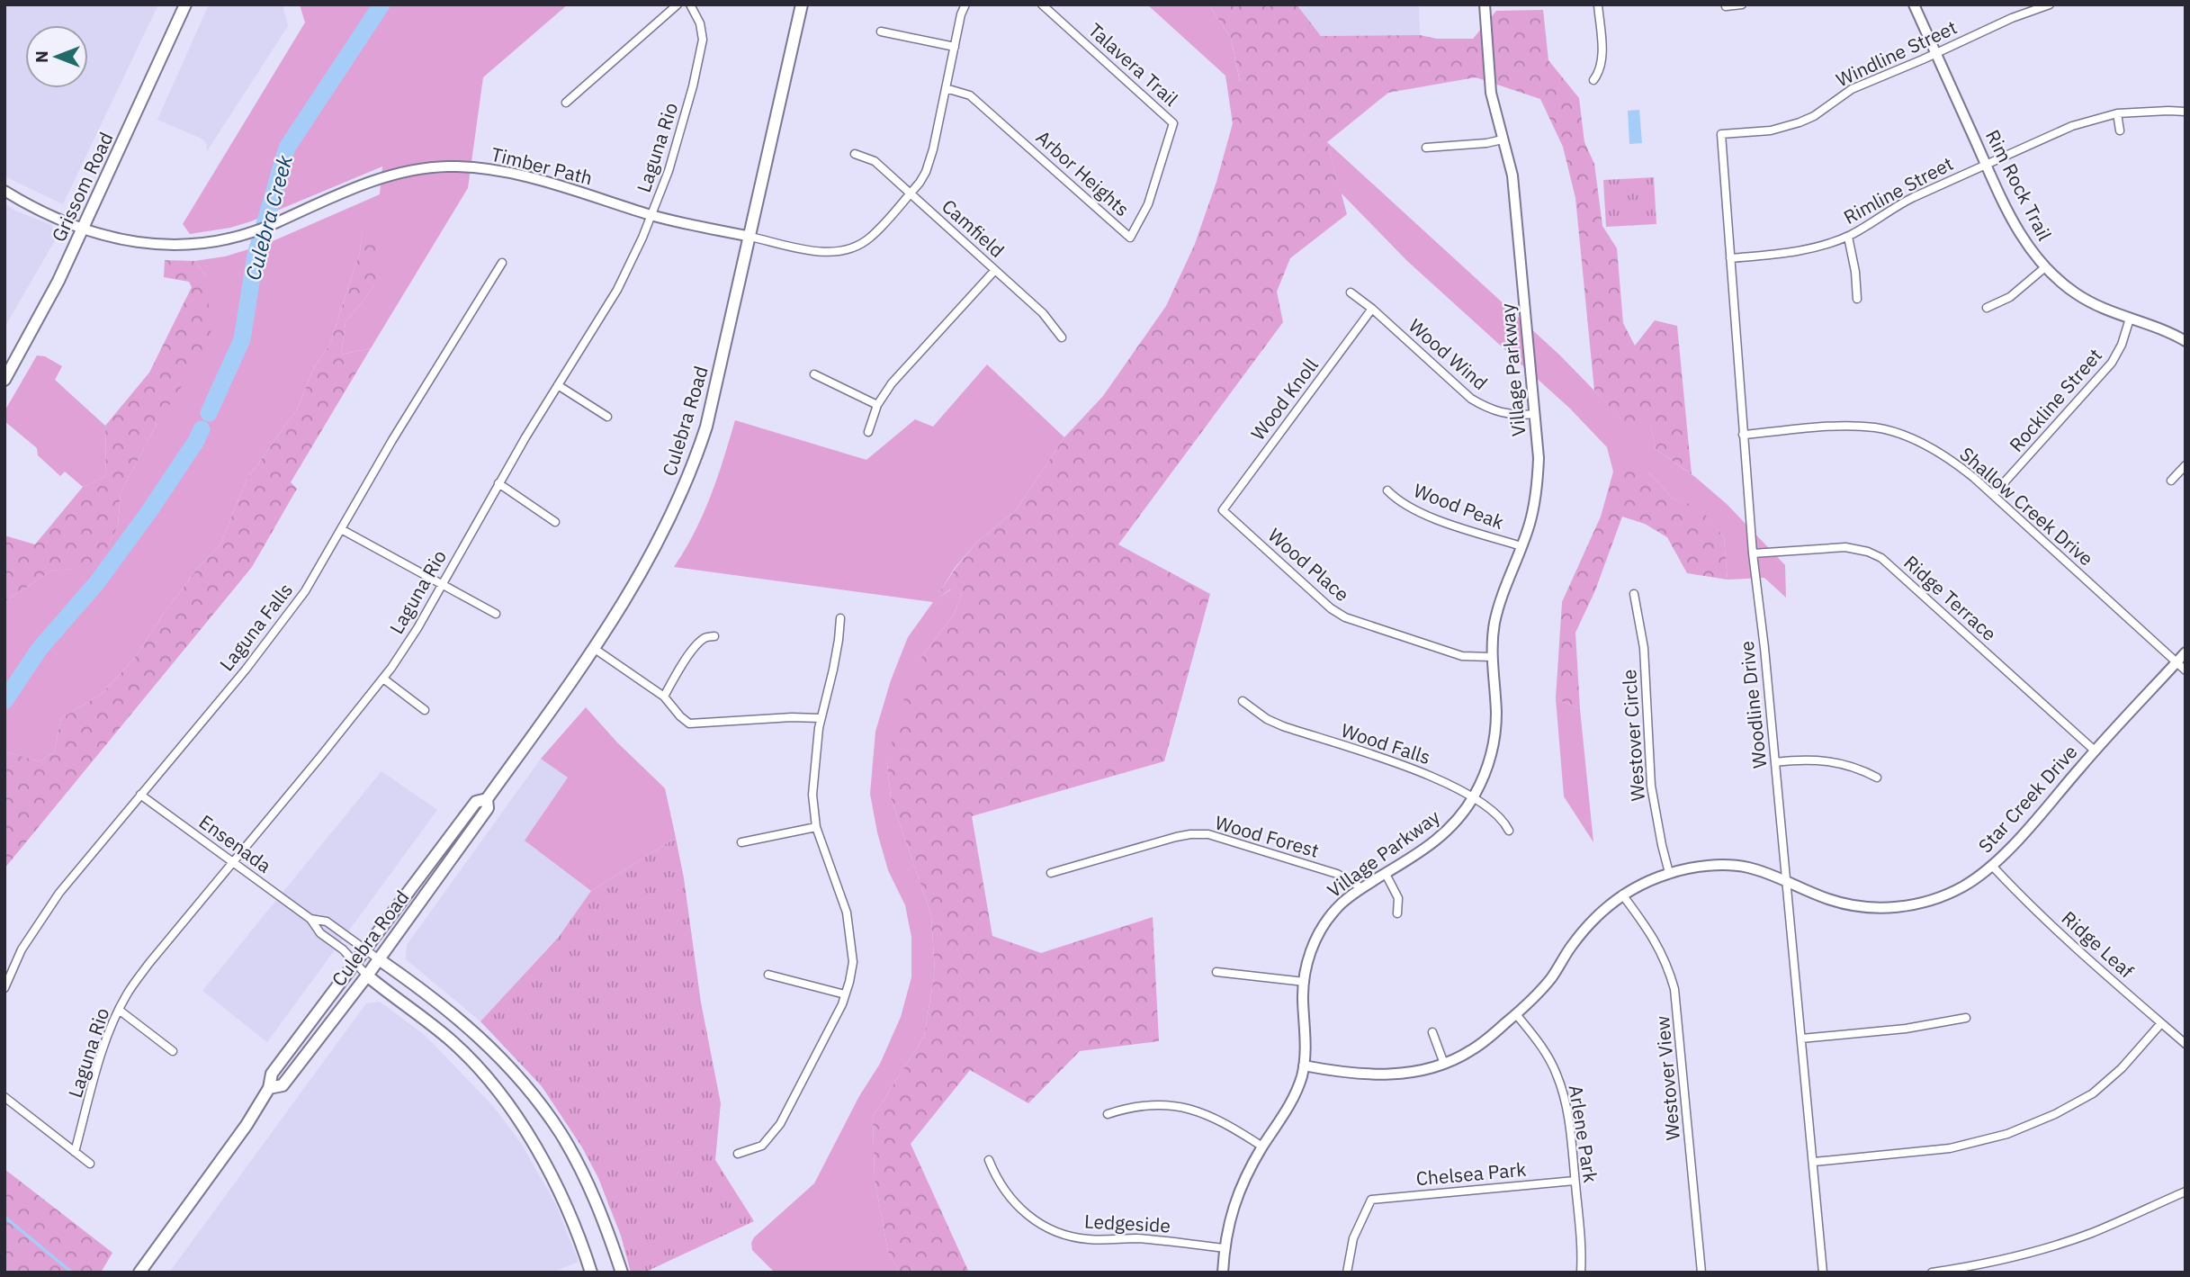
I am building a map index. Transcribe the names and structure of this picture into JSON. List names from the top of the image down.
{
  "streets": {
    "main road": ["Grissom Road", "Culebra Road"],
    "street": [
      "Windline Street",
      "Talavera Trail",
      "Laguna Rio",
      "Timber Path",
      "Arbor Heights",
      "Rim Rock Trail",
      "Rimline Street",
      "Camfield",
      "Wood Wind",
      "Village Parkway",
      "Wood Knoll",
      "Rockline Street",
      "Wood Peak",
      "Shallow Creek Drive",
      "Wood Place",
      "Ridge Terrace",
      "Laguna Falls",
      "Woodline Drive",
      "Westover Circle",
      "Wood Falls",
      "Star Creek Drive",
      "Wood Forest",
      "Ensenada",
      "Ridge Leaf",
      "Westover View",
      "Arlene Park",
      "Chelsea Park",
      "Ledgeside"
    ]
  },
  "crossings": [
    ["Windline Street", "Rim Rock Trail"],
    ["Windline Street", "Woodline Drive"],
    ["Talavera Trail", "Arbor Heights"],
    ["Laguna Rio", "Timber Path"],
    ["Laguna Rio", "Ensenada"],
    ["Timber Path", "Grissom Road"],
    ["Timber Path", "Culebra Road"],
    ["Rim Rock Trail", "Rimline Street"],
    ["Rim Rock Trail", "Rockline Street"],
    ["Rimline Street", "Woodline Drive"],
    ["Wood Wind", "Village Parkway"],
    ["Wood Wind", "Wood Knoll"],
    ["Village Parkway", "Wood Peak"],
    ["Village Parkway", "Wood Place"],
    ["Village Parkway", "Wood Falls"],
    ["Village Parkway", "Star Creek Drive"],
    ["Village Parkway", "Wood Forest"],
    ["Village Parkway", "Ledgeside"],
    ["Wood Knoll", "Wood Place"],
    ["Rockline Street", "Shallow Creek Drive"],
    ["Culebra Road", "Ensenada"],
    ["Shallow Creek Drive", "Woodline Drive"],
    ["Shallow Creek Drive", "Star Creek Drive"],
    ["Ridge Terrace", "Woodline Drive"],
    ["Ridge Terrace", "Star Creek Drive"],
    ["Laguna Falls", "Ensenada"],
    ["Woodline Drive", "Star Creek Drive"],
    ["Westover Circle", "Star Creek Drive"],
    ["Star Creek Drive", "Ridge Leaf"],
    ["Star Creek Drive", "Westover View"],
    ["Star Creek Drive", "Arlene Park"],
    ["Arlene Park", "Chelsea Park"]
  ],
  "water": ["Culebra Creek"],
  "north": "left"
}
